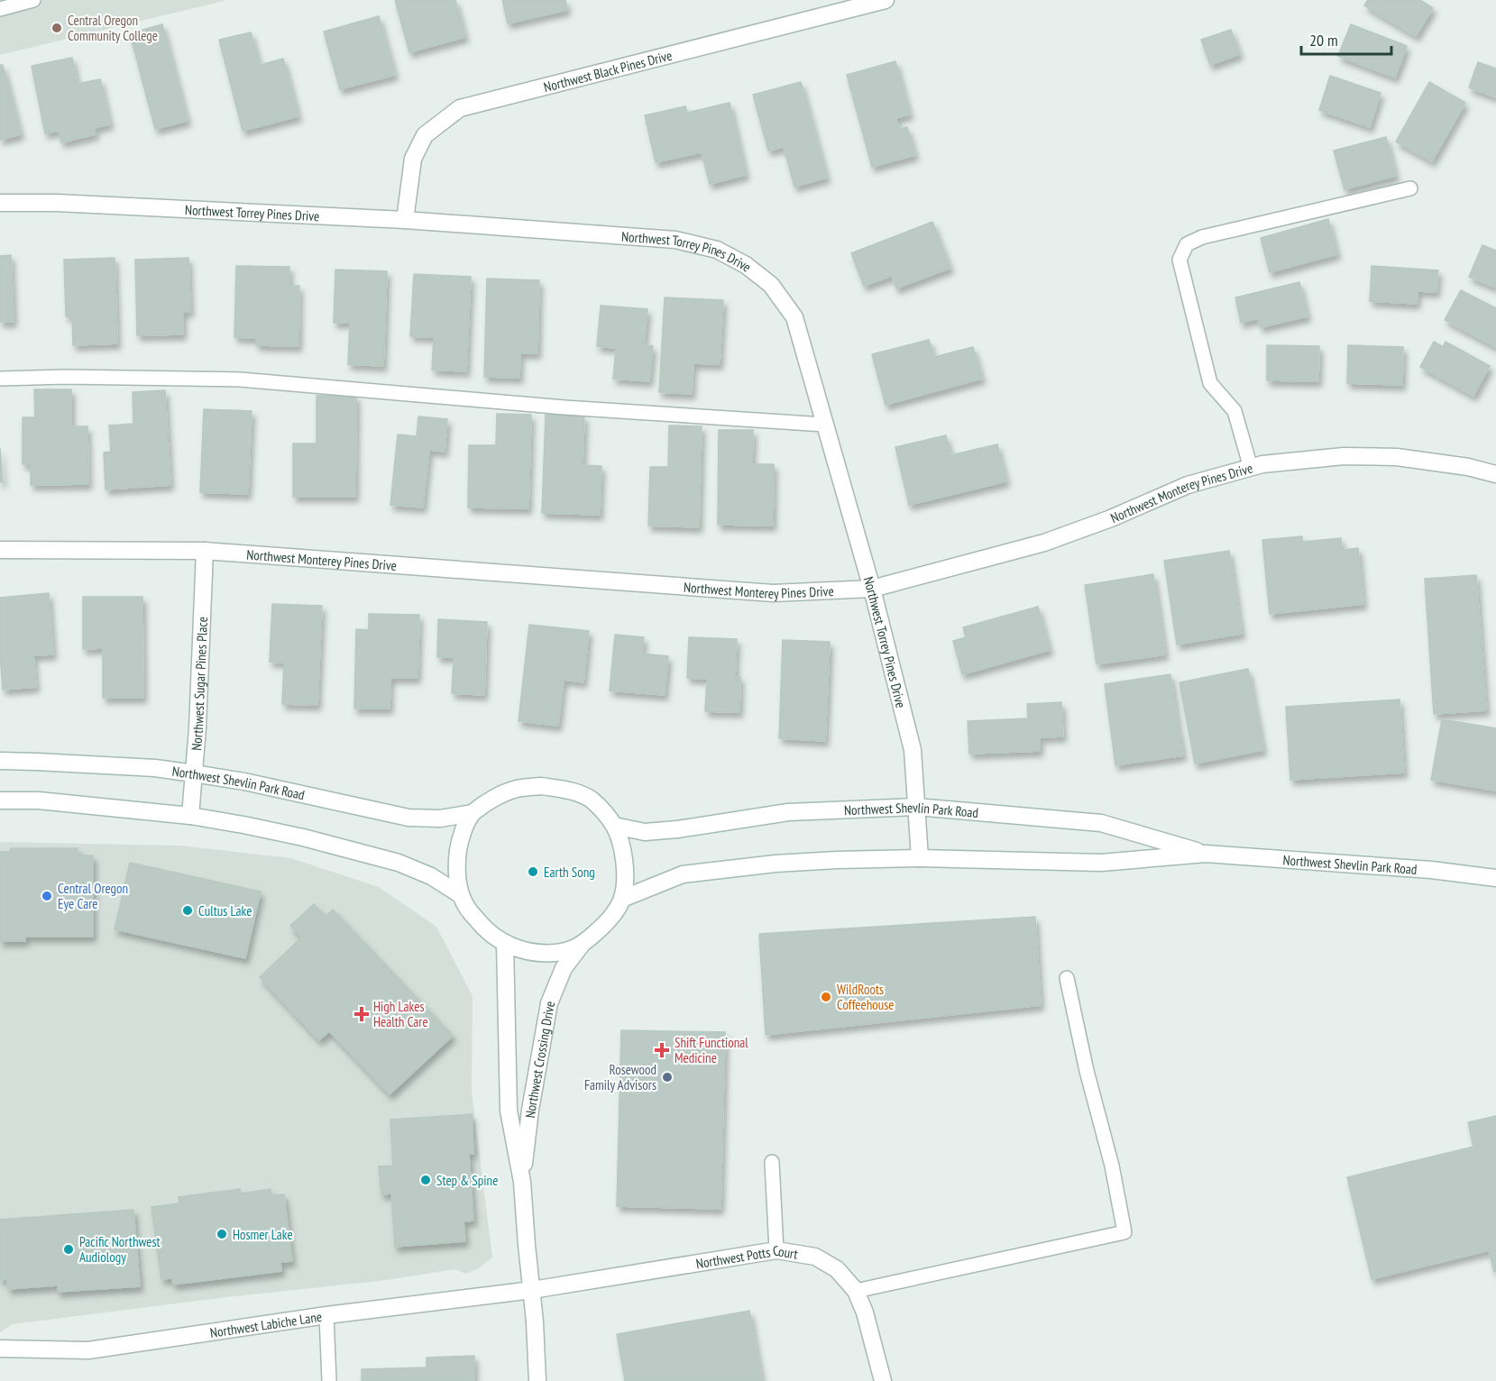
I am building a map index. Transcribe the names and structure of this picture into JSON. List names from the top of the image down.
{
  "streets": {
    "street": [
      "Northwest Black Pines Drive",
      "Northwest Torrey Pines Drive",
      "Northwest Monterey Pines Drive",
      "Northwest Sugar Pines Place",
      "Northwest Shevlin Park Road",
      "Northwest Crossing Drive",
      "Northwest Potts Court",
      "Northwest Labiche Lane"
    ]
  },
  "crossings": [
    ["Northwest Black Pines Drive", "Northwest Torrey Pines Drive"],
    ["Northwest Torrey Pines Drive", "Northwest Monterey Pines Drive"],
    ["Northwest Torrey Pines Drive", "Northwest Shevlin Park Road"],
    ["Northwest Monterey Pines Drive", "Northwest Sugar Pines Place"],
    ["Northwest Sugar Pines Place", "Northwest Shevlin Park Road"],
    ["Northwest Shevlin Park Road", "Northwest Crossing Drive"],
    ["Northwest Crossing Drive", "Northwest Potts Court"],
    ["Northwest Crossing Drive", "Northwest Labiche Lane"],
    ["Northwest Potts Court", "Northwest Labiche Lane"]
  ],
  "places": {
    "other": [
      "Central Oregon Community College",
      "Earth Song",
      "Central Oregon Eye Care",
      "Cultus Lake",
      "WildRoots Coffeehouse",
      "Rosewood Family Advisors",
      "Step & Spine",
      "Hosmer Lake",
      "Pacific Northwest Audiology"
    ],
    "health": ["High Lakes Health Care", "Shift Functional Medicine"]
  },
  "scale_bar": "20 m"
}
